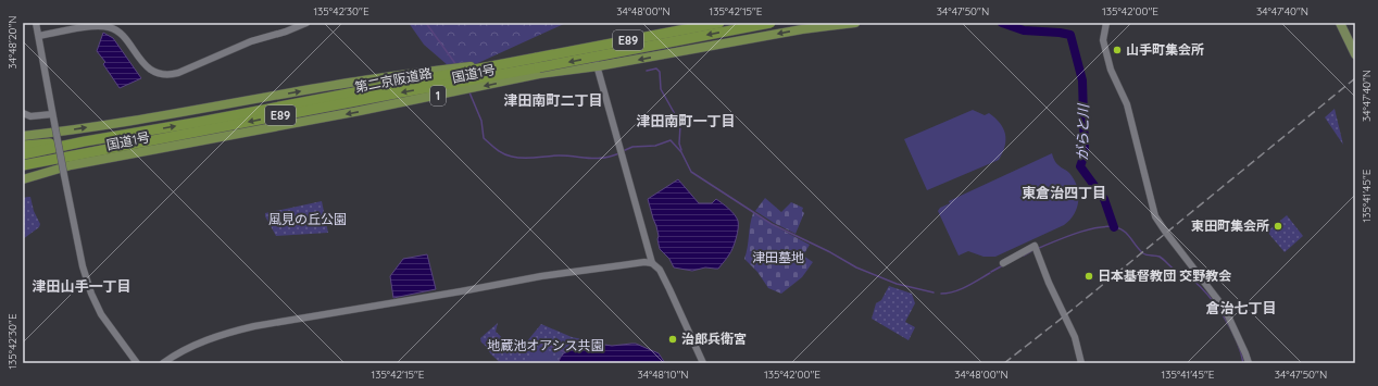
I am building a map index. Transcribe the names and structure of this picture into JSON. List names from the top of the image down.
{
  "streets": {
    "highway": [
      "E89",
      "国道1号",
      "第二京阪道路",
      "1"
    ]
  },
  "crossings": [
    ["国道1号", "第二京阪道路"]
  ],
  "districts": [
    "津田南町二丁目",
    "津田南町一丁目",
    "東倉治四丁目",
    "津田山手一丁目",
    "倉治七丁目"
  ],
  "water": ["がらと川"],
  "parks": ["風見の丘公園", "津田墓地", "地蔵池オアシス共園"],
  "places": [
    "山手町集会所",
    "東田町集会所",
    "日本基督教団 交野教会",
    "治郎兵衛宮"
  ],
  "coordinates": [
    "135°42'30\"E",
    "34°48'00\"N",
    "135°42'15\"E",
    "34°47'50\"N",
    "135°42'00\"E",
    "34°47'40\"N",
    "34°48'20\"N",
    "135°41'45\"E",
    "34°48'10\"N"
  ]
}
